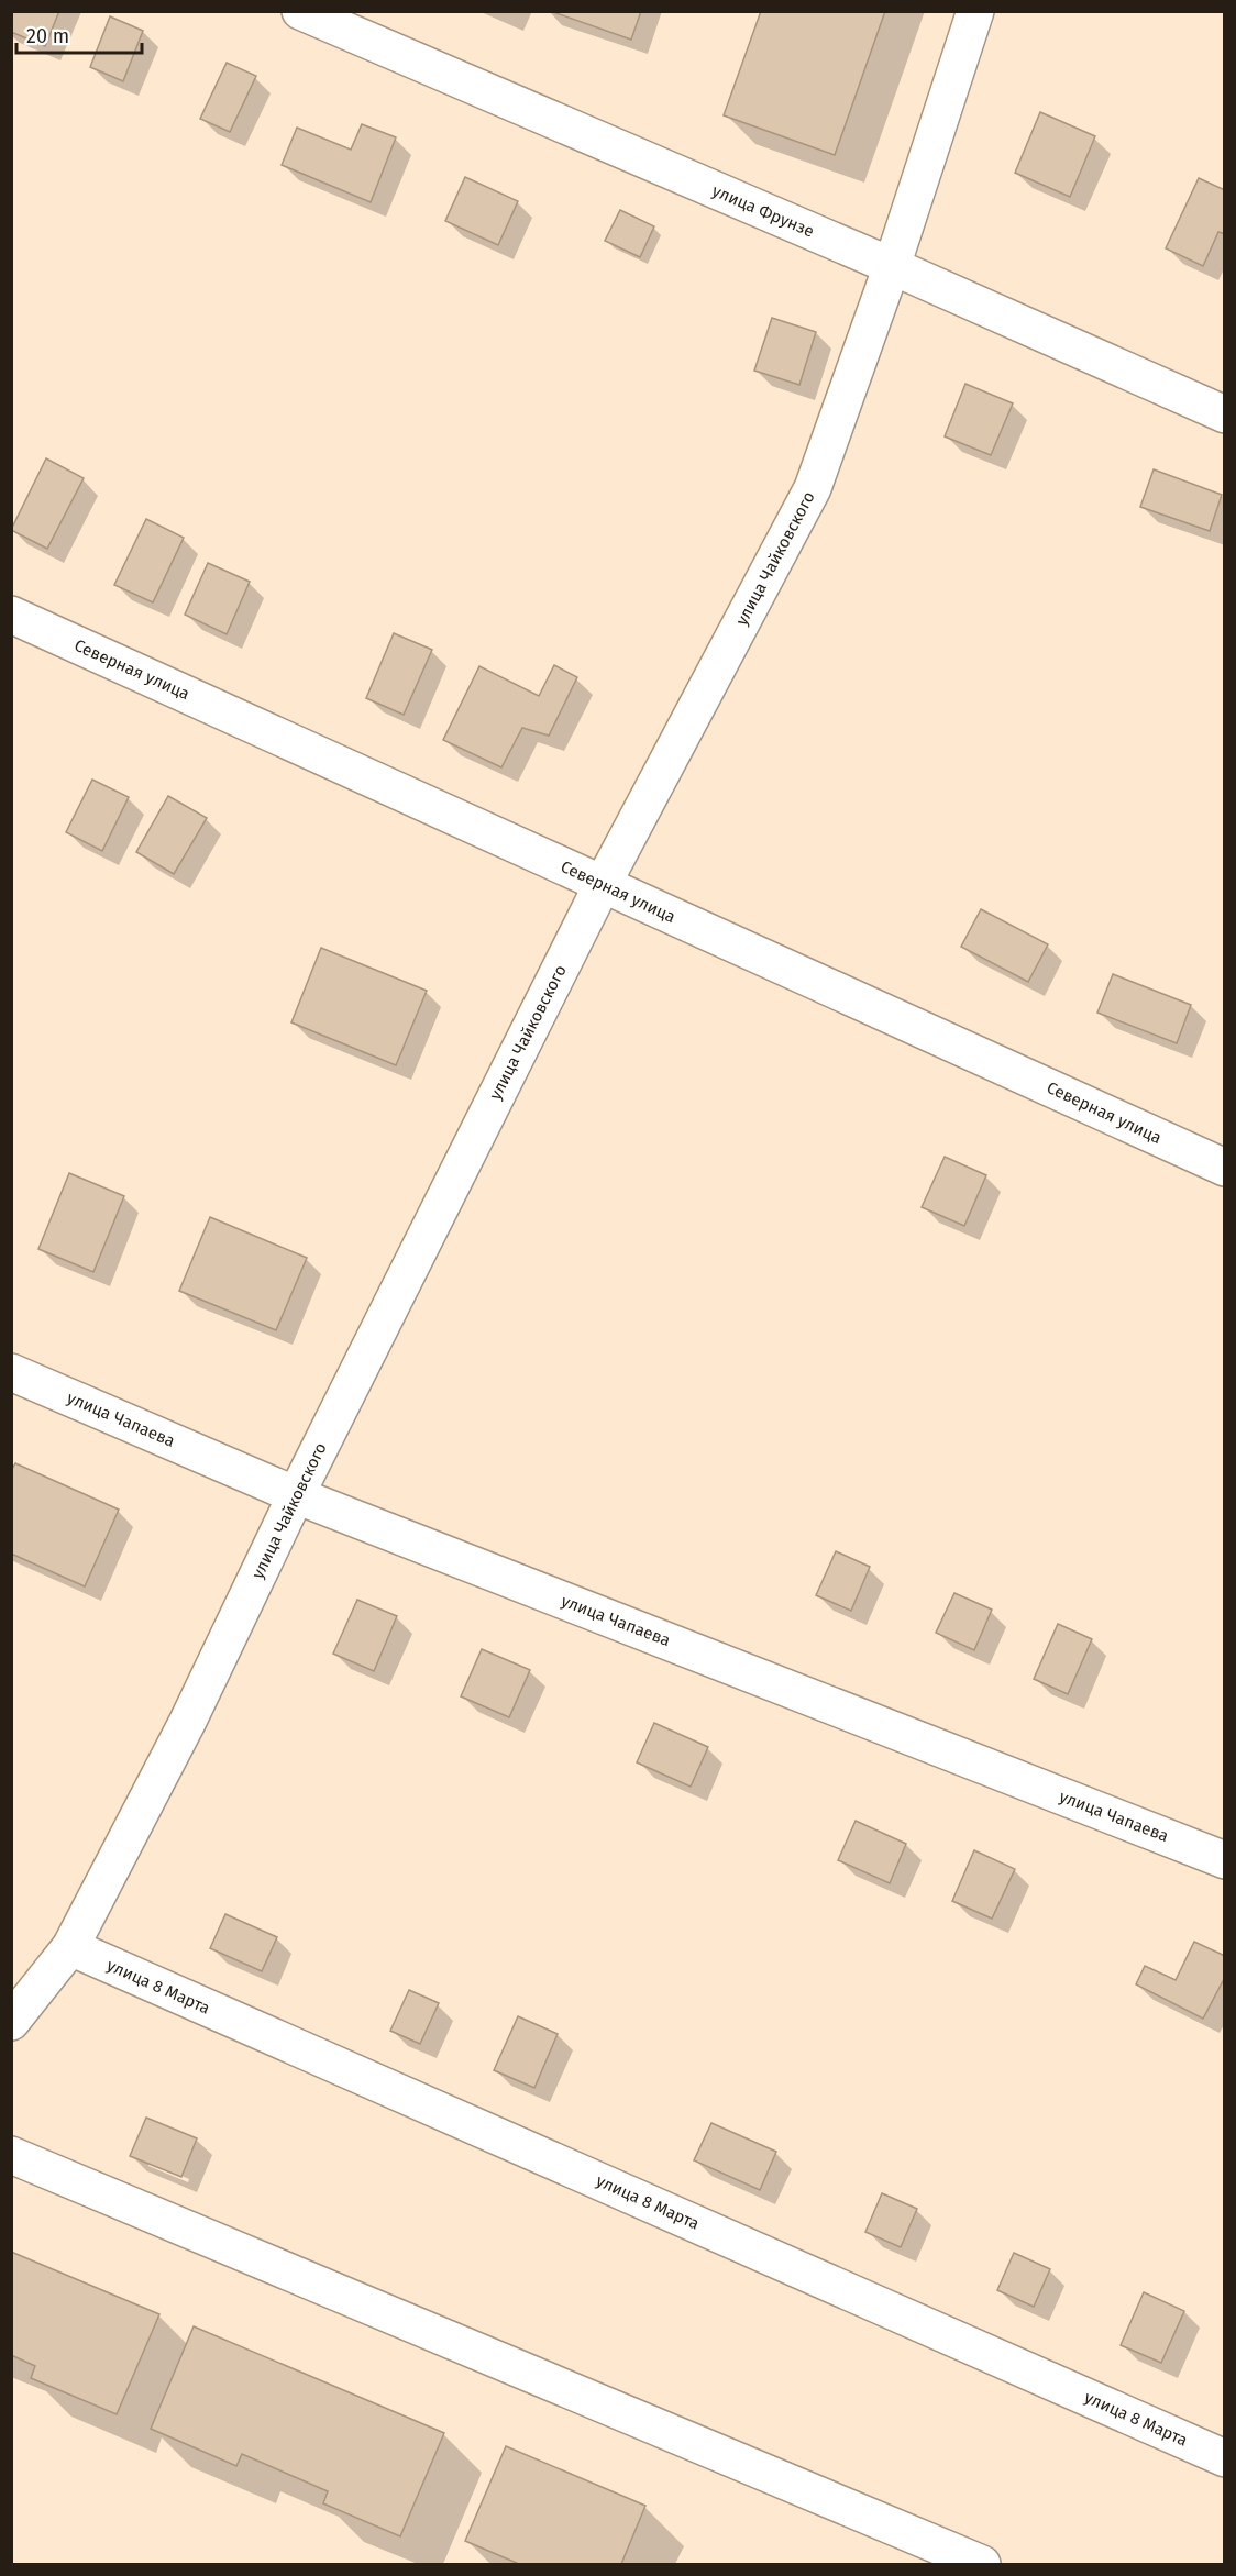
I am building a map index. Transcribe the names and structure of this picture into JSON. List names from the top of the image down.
{
  "streets": {
    "street": [
      "улица Фрунзе",
      "улица Чайковского",
      "Северная улица",
      "улица Чапаева",
      "улица 8 Марта"
    ]
  },
  "crossings": [
    ["улица Фрунзе", "улица Чайковского"],
    ["улица Чайковского", "Северная улица"],
    ["улица Чайковского", "улица Чапаева"],
    ["улица Чайковского", "улица 8 Марта"]
  ],
  "scale_bar": "20 m"
}
